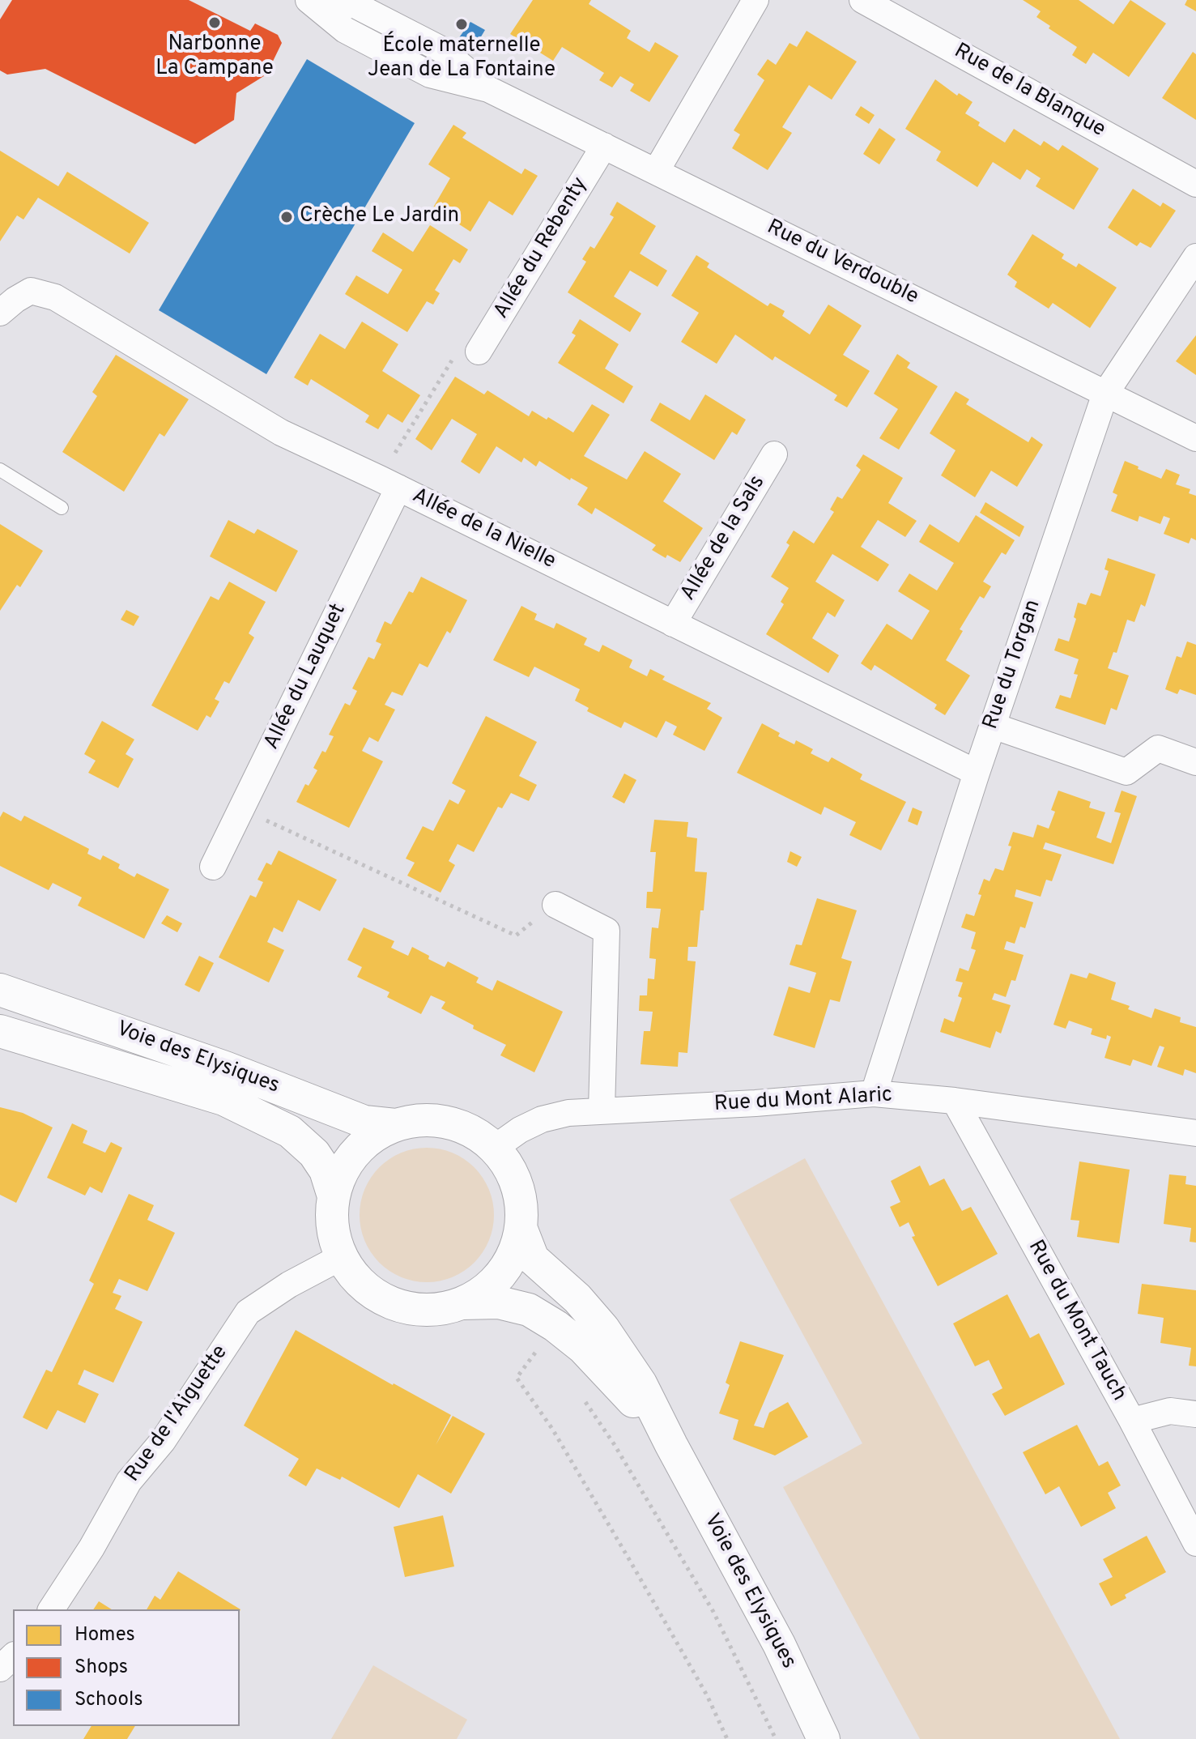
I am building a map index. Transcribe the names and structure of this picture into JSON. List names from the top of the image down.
{
  "streets": {
    "street": [
      "Rue de la Blanque",
      "Allée du Rebenty",
      "Rue du Verdouble",
      "Allée de la Nielle",
      "Allée de la Sals",
      "Rue du Torgan",
      "Allée du Lauquet",
      "Voie des Elysiques",
      "Rue du Mont Alaric",
      "Rue du Mont Tauch",
      "Rue de l'Aiguette"
    ]
  },
  "crossings": [
    ["Allée du Rebenty", "Rue du Verdouble"],
    ["Rue du Verdouble", "Rue du Torgan"],
    ["Allée de la Nielle", "Allée de la Sals"],
    ["Allée de la Nielle", "Rue du Torgan"],
    ["Allée de la Nielle", "Allée du Lauquet"],
    ["Rue du Torgan", "Rue du Mont Alaric"],
    ["Voie des Elysiques", "Rue du Mont Alaric"],
    ["Voie des Elysiques", "Rue de l'Aiguette"],
    ["Rue du Mont Alaric", "Rue du Mont Tauch"],
    ["Rue du Mont Alaric", "Rue de l'Aiguette"]
  ],
  "places": ["Narbonne La Campane", "École maternelle Jean de La Fontaine", "Crèche Le Jardin"],
  "legend": ["Homes", "Shops", "Schools"]
}
